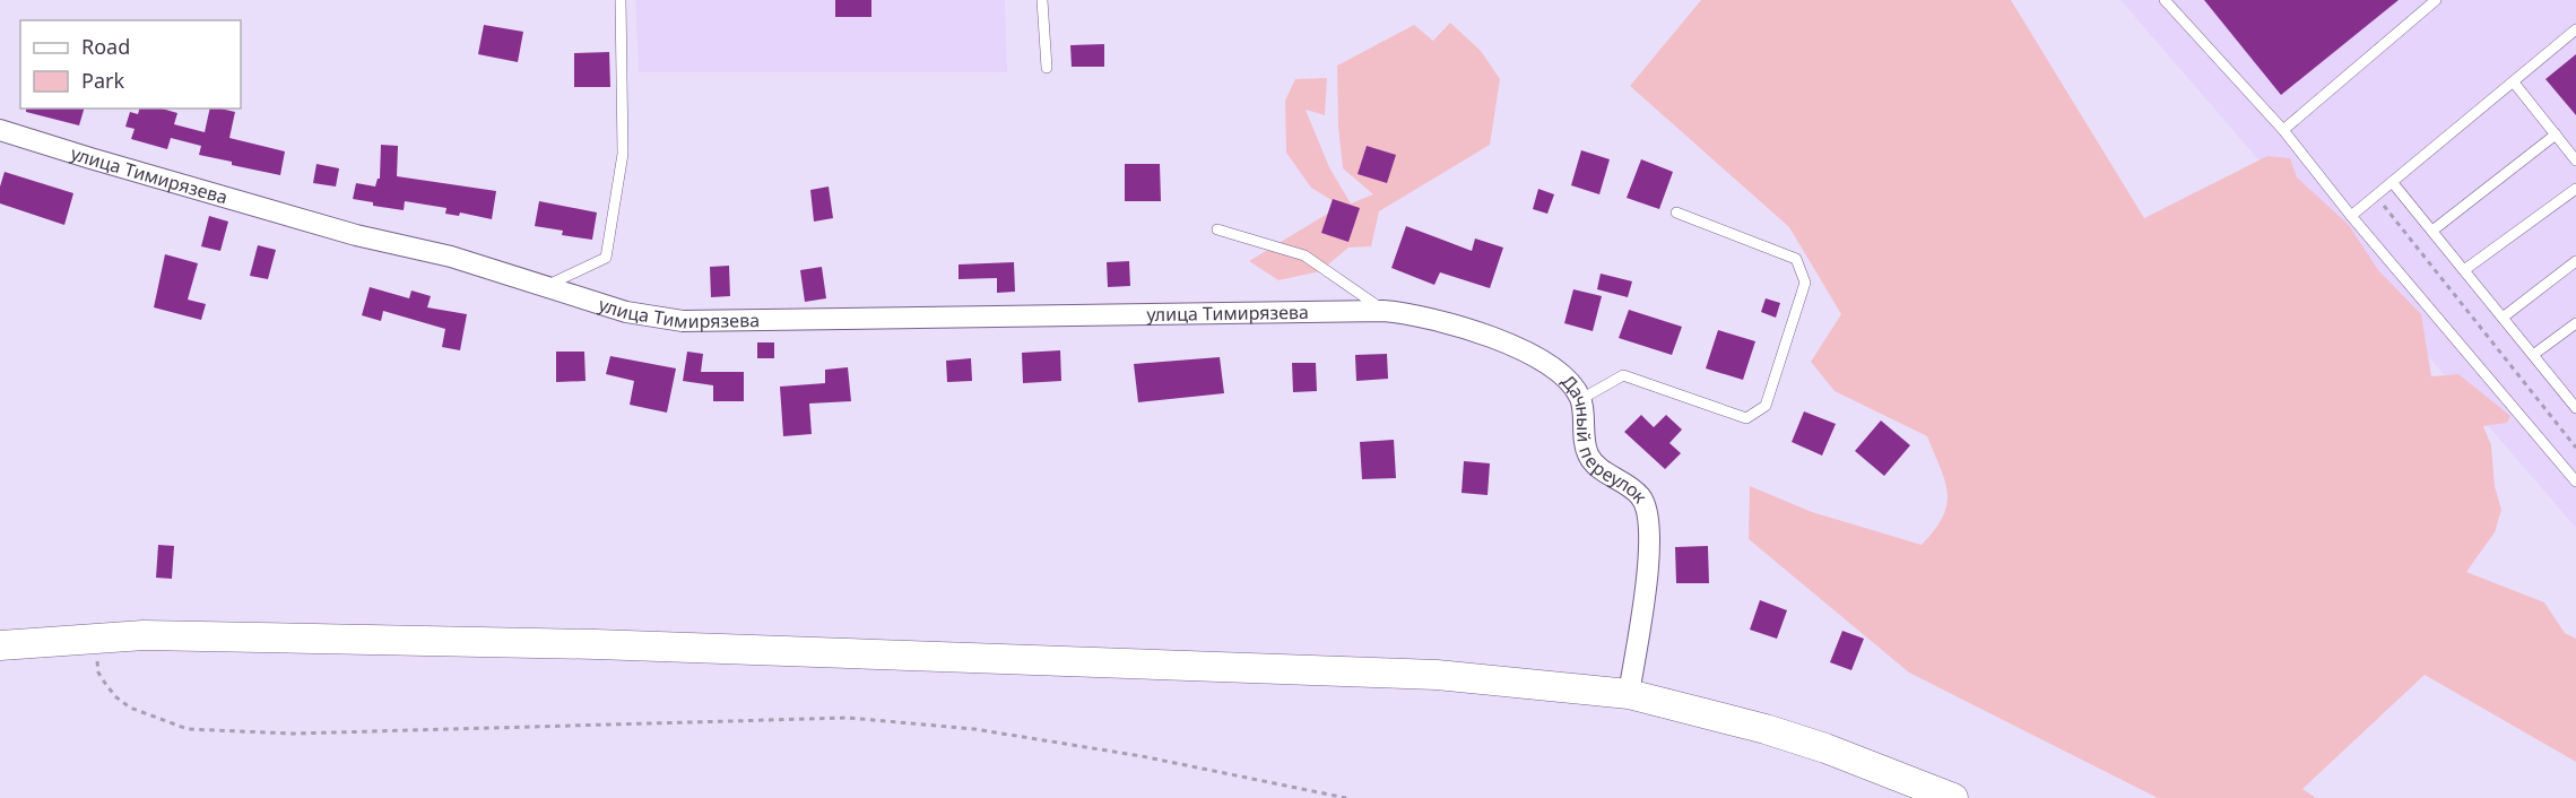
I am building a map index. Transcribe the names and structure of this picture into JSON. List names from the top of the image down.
{
  "streets": {
    "street": ["улица Тимирязева", "Дачный переулок"]
  },
  "crossings": [
    ["улица Тимирязева", "Дачный переулок"]
  ],
  "legend": ["Road", "Park"]
}
